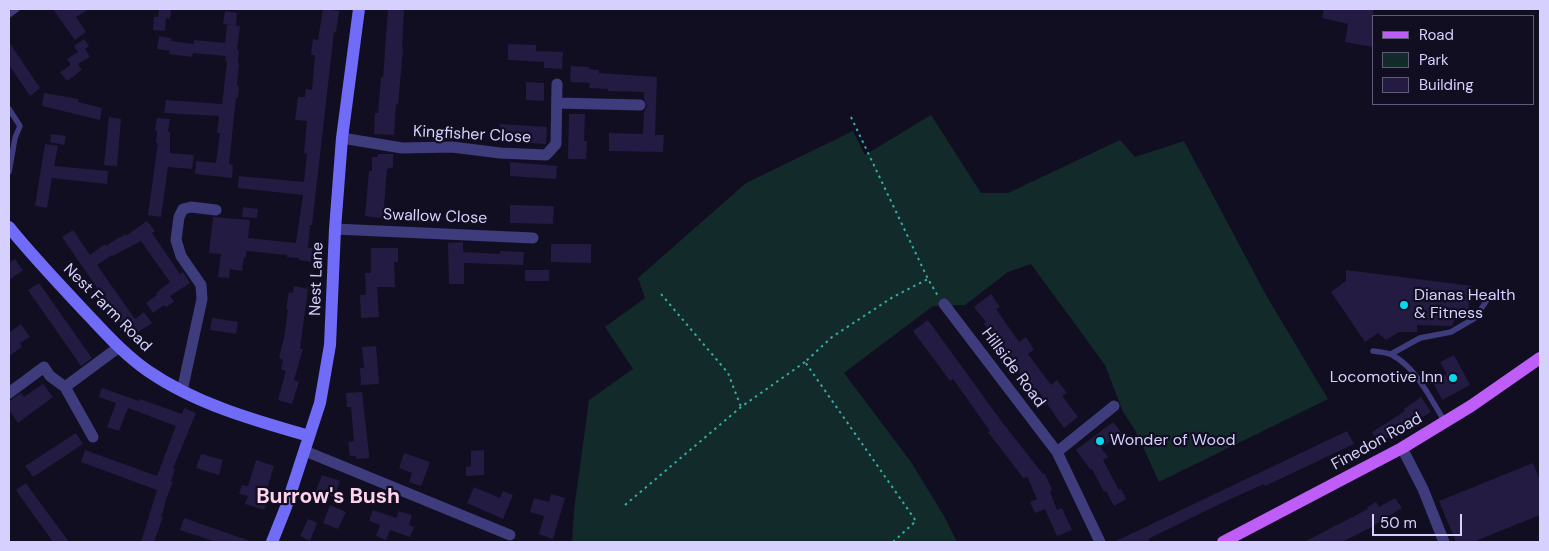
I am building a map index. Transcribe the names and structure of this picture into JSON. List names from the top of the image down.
{
  "streets": {
    "main road": ["Finedon Road"],
    "street": [
      "Kingfisher Close",
      "Swallow Close",
      "Nest Lane",
      "Nest Farm Road",
      "Hillside Road"
    ]
  },
  "crossings": [
    ["Kingfisher Close", "Nest Lane"],
    ["Swallow Close", "Nest Lane"],
    ["Nest Lane", "Nest Farm Road"]
  ],
  "districts": ["Burrow's Bush"],
  "places": ["Dianas Health & Fitness", "Locomotive Inn", "Wonder of Wood"],
  "legend": ["Road", "Park", "Building"],
  "scale_bar": "50 m"
}
